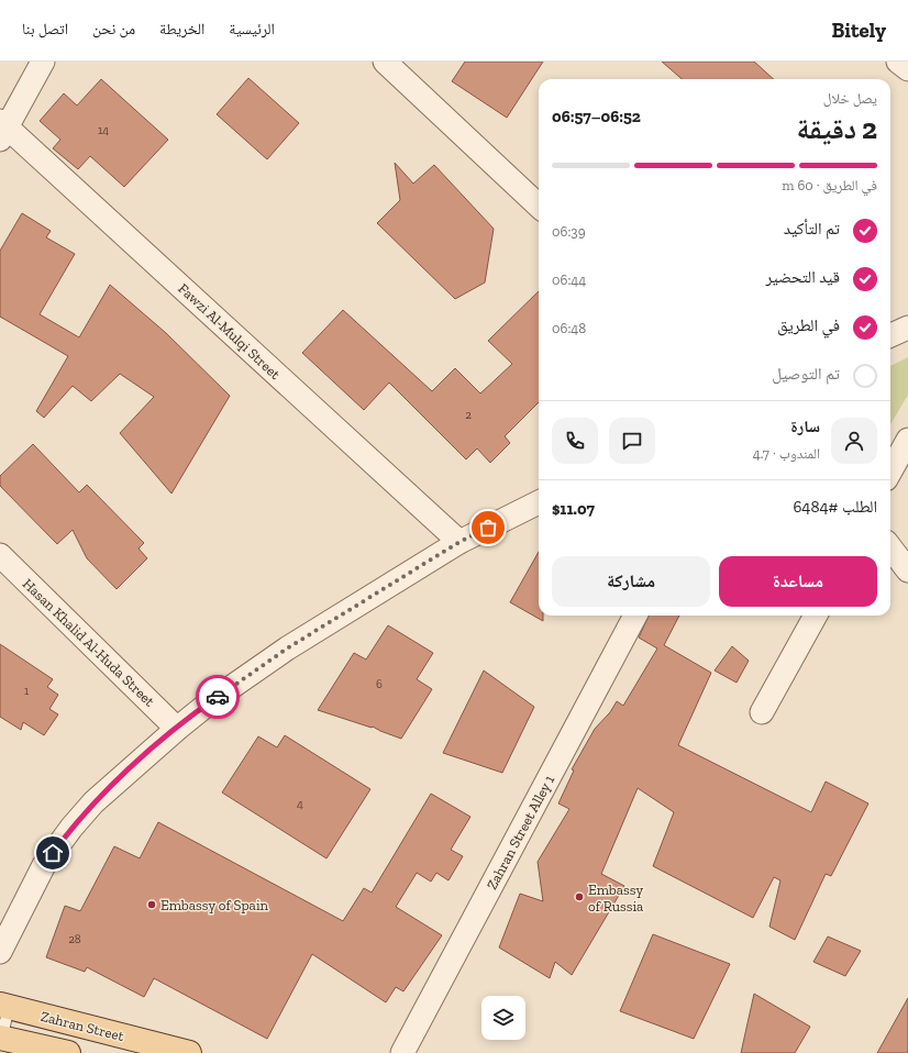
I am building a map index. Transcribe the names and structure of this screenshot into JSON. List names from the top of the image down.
{
  "streets": {
    "main road": ["Zahran Street"],
    "street": ["Fawzi Al-Mulqi Street", "Hasan Khalid Al-Huda Street", "Zahran Street Alley 1"]
  },
  "places": ["Embassy of Russia", "Embassy of Spain"],
  "house_numbers": [
    "14",
    "2",
    "6",
    "1",
    "4",
    "28"
  ],
  "page": {
    "header": "Bitely",
    "nav": [
      "الرئيسية",
      "الخريطة",
      "من نحن",
      "اتصل بنا"
    ],
    "heading": ["2 دقيقة", "يصل خلال", "06:52–06:57"],
    "panel": [
      "سارة",
      "المندوب · 4.7",
      "الطلب #6484",
      "$11.07"
    ],
    "bar": "في الطريق · 60 m",
    "list": [
      ["تم التأكيد", "06:39"],
      ["قيد التحضير", "06:44"],
      ["في الطريق", "06:48"],
      "تم التوصيل"
    ],
    "buttons": ["مساعدة", "مشاركة"]
  }
}
